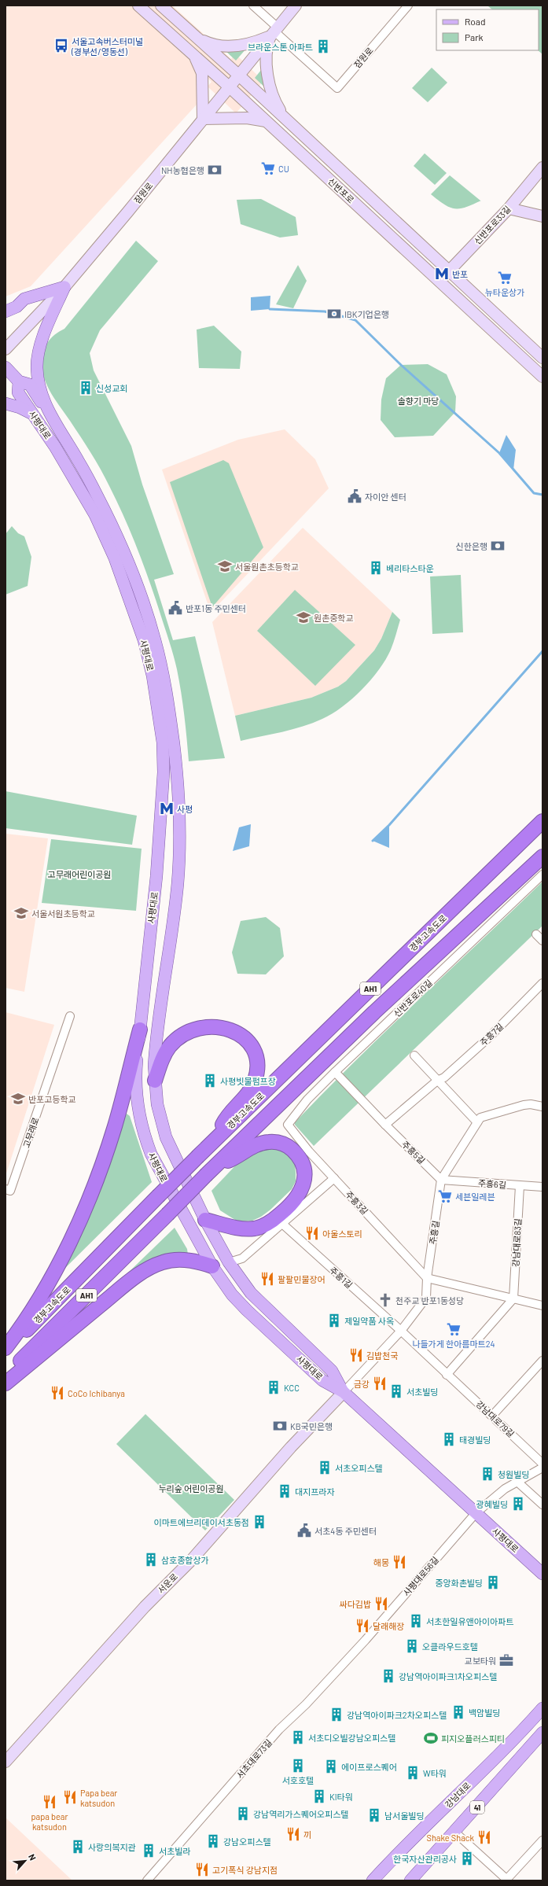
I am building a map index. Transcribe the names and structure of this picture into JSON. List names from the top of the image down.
{
  "streets": {
    "highway": ["경부고속도로", "AH1"],
    "main road": [
      "잠원로",
      "신반포로",
      "신반포로33길",
      "사평대로",
      "서운로",
      "강남대로",
      "41"
    ],
    "street": [
      "신반포로40길",
      "주흥7길",
      "고무래로",
      "주흥5길",
      "주흥6길",
      "주흥3길",
      "주흥길",
      "강남대로83길",
      "주흥1길",
      "강남대로79길",
      "사평대로56길",
      "서초대로73길"
    ]
  },
  "crossings": [
    ["잠원로", "신반포로"],
    ["신반포로", "신반포로33길"],
    ["사평대로", "주흥길"],
    ["사평대로", "사평대로56길"],
    ["사평대로", "서운로"],
    ["신반포로40길", "주흥5길"],
    ["신반포로40길", "주흥3길"],
    ["주흥5길", "주흥6길"],
    ["주흥5길", "주흥길"],
    ["주흥6길", "주흥길"],
    ["주흥6길", "강남대로83길"],
    ["주흥3길", "주흥길"],
    ["주흥길", "주흥1길"],
    ["주흥길", "강남대로79길"],
    ["주흥길", "서운로"],
    ["주흥1길", "강남대로79길"],
    ["사평대로56길", "서초대로73길"]
  ],
  "parks": ["솔향기 마당", "고무래어린이공원", "누리숲 어린이공원"],
  "places": {
    "bus stop": ["서울고속버스터미널 (경부선/영동선)"],
    "building": [
      "브라운스톤 아파트",
      "신성교회",
      "베리타스타운",
      "사평빗물펌프장",
      "제일약품 사옥",
      "KCC",
      "서초빌딩",
      "태경빌딩",
      "서초오피스텔",
      "청원빌딩",
      "대지프라자",
      "광혜빌딩",
      "이마트에브리데이서초동점",
      "삼호종합상가",
      "중앙화촌빌딩",
      "서초한일유앤아이아파트",
      "오클라우드호텔",
      "강남역아이파크1차오피스텔",
      "백암빌딩",
      "강남역아이파크2차오피스텔",
      "서초디오빌강남오피스텔",
      "서호호텔",
      "에이프로스퀘어",
      "W타워",
      "KI타워",
      "강남역리가스퀘어오피스텔",
      "남서울빌딩",
      "강남오피스텔",
      "사랑의복지관",
      "서초빌라",
      "한국자산관리공사"
    ],
    "supermarket": [
      "CU",
      "뉴타운상가",
      "세븐일레븐",
      "나들가게 한아름마트24"
    ],
    "bank": [
      "NH농협은행",
      "IBK기업은행",
      "신한은행",
      "KB국민은행"
    ],
    "metro station": ["반포", "사평"],
    "public building": ["자이안 센터", "반포1동 주민센터", "서초4동 주민센터"],
    "school or university": [
      "서울원촌초등학교",
      "원촌중학교",
      "서울서원초등학교",
      "반포고등학교"
    ],
    "restaurant": [
      "아울스토리",
      "팔팔민물장어",
      "김밥천국",
      "금강",
      "CoCo Ichibanya",
      "해몽",
      "싸다김밥",
      "달래해장",
      "Papa bear katsudon",
      "papa bear katsudon",
      "끼",
      "Shake Shack",
      "고기폭식 강남지점"
    ],
    "church": ["천주교 반포1동성당"],
    "office": ["교보타워"],
    "sports": ["피지오플러스피티"]
  },
  "legend": ["Road", "Park"],
  "north": "top right"
}
